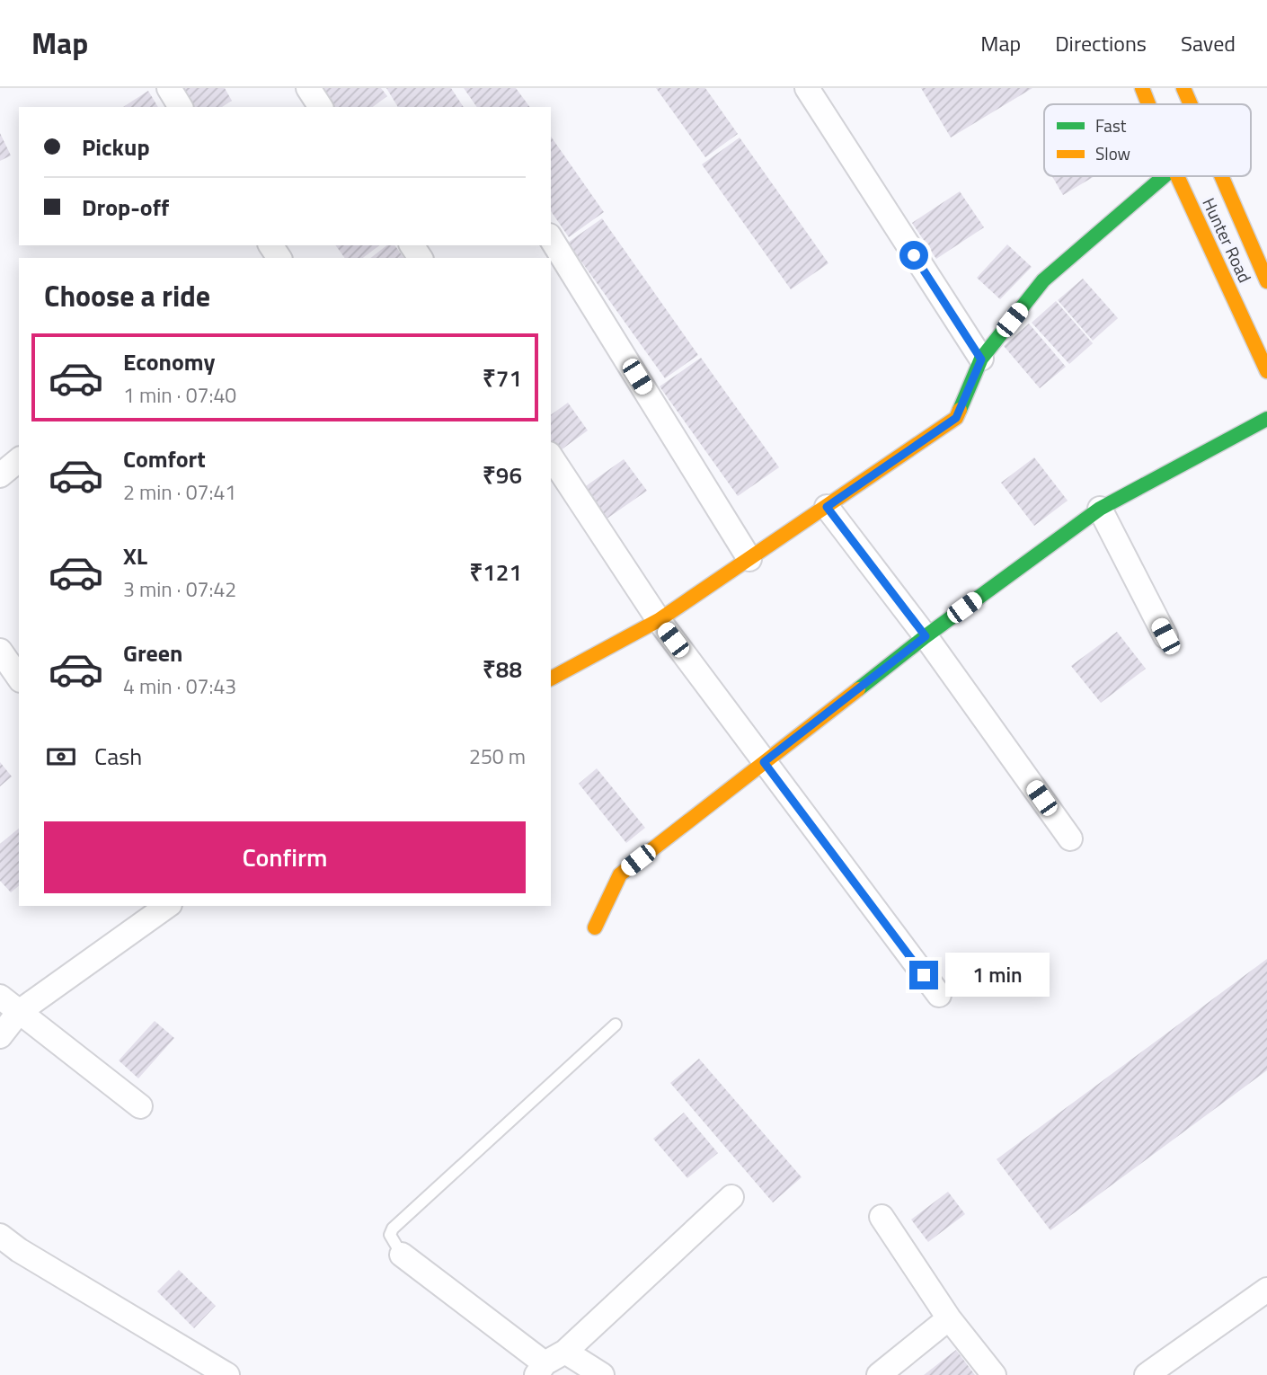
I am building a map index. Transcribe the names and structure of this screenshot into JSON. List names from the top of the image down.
{
  "streets": {
    "street": ["Hunter Road"]
  },
  "legend": ["Fast", "Slow"],
  "page": {
    "header": "Map",
    "nav": ["Map", "Directions", "Saved"],
    "banner": ["Pickup", "Drop-off"],
    "heading": "Choose a ride",
    "list": [
      {
        "name": "Economy",
        "note": "1 min · 07:40",
        "value": "₹71"
      },
      {
        "name": "Comfort",
        "note": "2 min · 07:41",
        "value": "₹96"
      },
      {
        "name": "XL",
        "note": "3 min · 07:42",
        "value": "₹121"
      },
      {
        "name": "Green",
        "note": "4 min · 07:43",
        "value": "₹88"
      }
    ],
    "pay": ["Cash", "250 m"],
    "buttons": "Confirm",
    "bubble": "1 min"
  }
}
